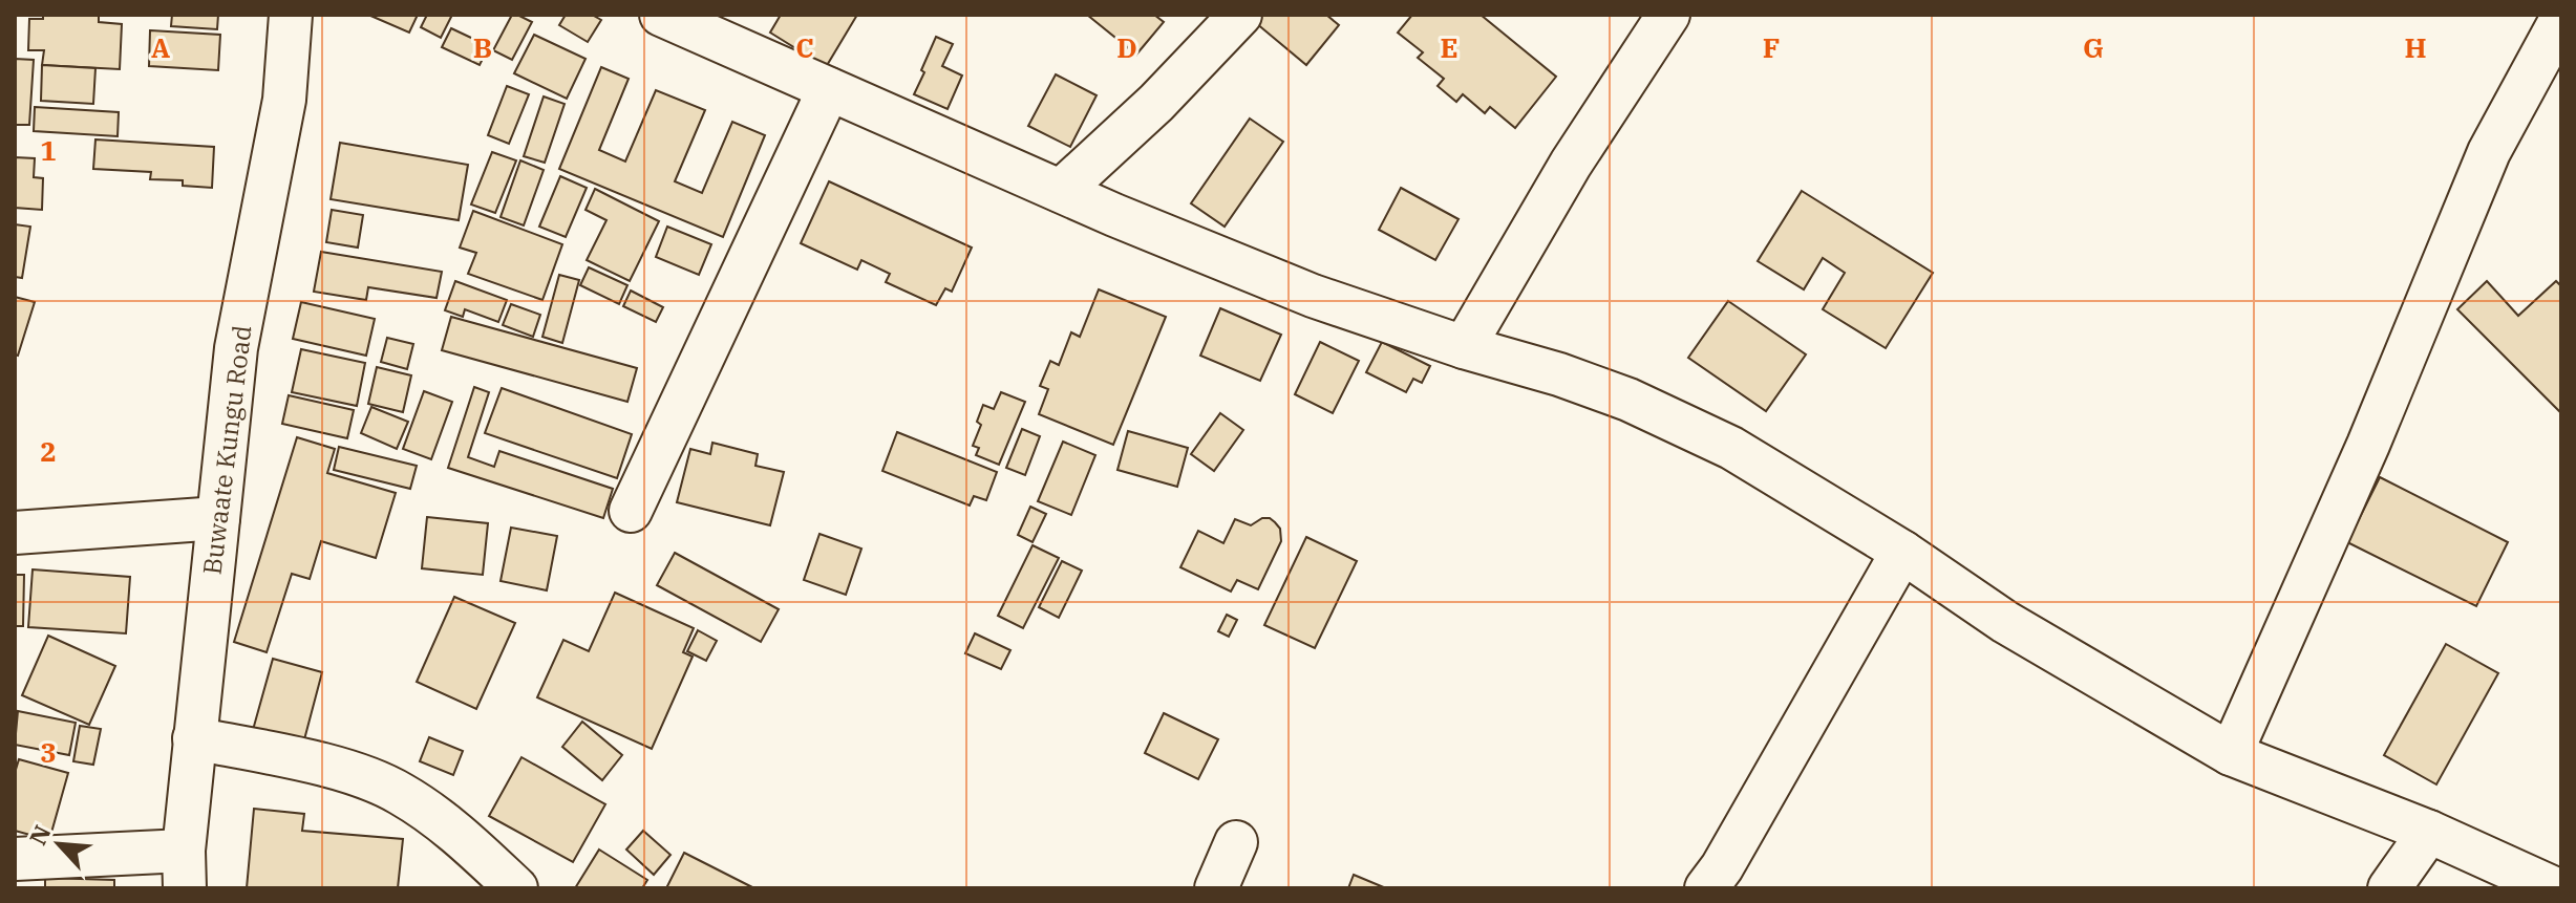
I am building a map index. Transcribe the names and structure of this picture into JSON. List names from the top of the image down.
{
  "streets": {
    "street": ["Buwaate Kungu Road"]
  },
  "north": "top left",
  "grid": {
    "columns": [
      "A",
      "B",
      "C",
      "D",
      "E",
      "F",
      "G",
      "H"
    ],
    "rows": ["1", "2", "3"]
  }
}
